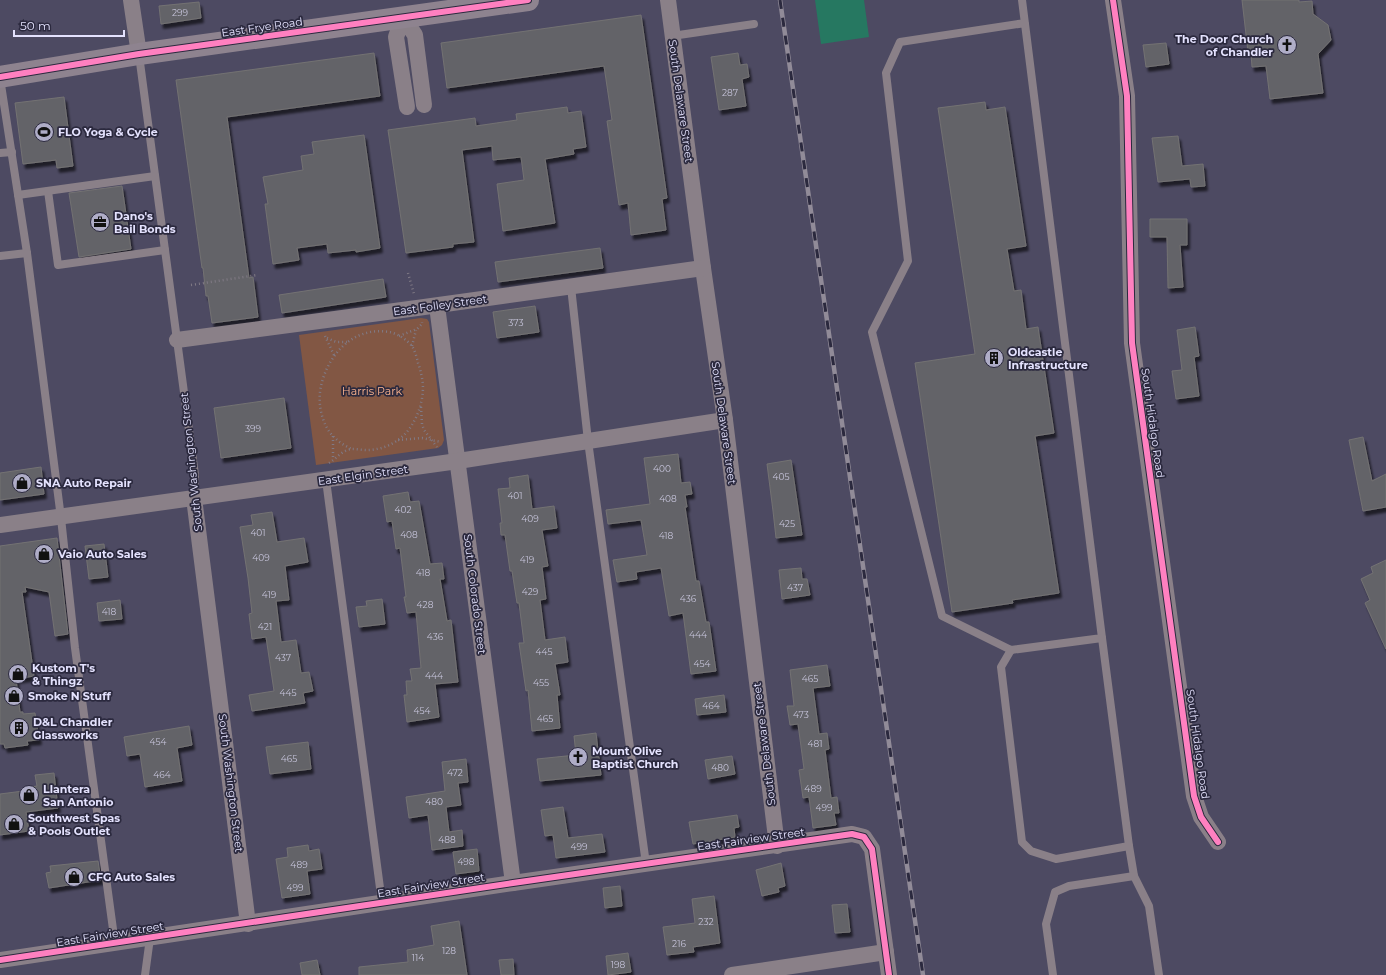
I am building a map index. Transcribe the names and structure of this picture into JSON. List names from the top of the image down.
{
  "streets": {
    "street": [
      "East Frye Road",
      "South Delaware Street",
      "East Folley Street",
      "South Hidalgo Road",
      "South Washington Street",
      "East Elgin Street",
      "South Colorado Street",
      "East Fairview Street"
    ]
  },
  "crossings": [
    ["East Frye Road", "South Washington Street"],
    ["South Delaware Street", "East Folley Street"],
    ["South Delaware Street", "East Elgin Street"],
    ["South Delaware Street", "East Fairview Street"],
    ["East Folley Street", "South Washington Street"],
    ["East Folley Street", "South Colorado Street"],
    ["South Washington Street", "East Elgin Street"],
    ["South Washington Street", "East Fairview Street"],
    ["East Elgin Street", "South Colorado Street"],
    ["South Colorado Street", "East Fairview Street"]
  ],
  "parks": ["Harris Park"],
  "places": {
    "church": ["The Door Church of Chandler", "Mount Olive Baptist Church"],
    "sports": ["FLO Yoga & Cycle"],
    "office": ["Dano's Bail Bonds"],
    "building": ["Oldcastle Infrastructure", "D&L Chandler Glassworks"],
    "shop": [
      "SNA Auto Repair",
      "Vaio Auto Sales",
      "Kustom T's & Thingz",
      "Smoke N Stuff",
      "Llantera San Antonio",
      "Southwest Spas & Pools Outlet",
      "CFG Auto Sales"
    ]
  },
  "house_numbers": [
    "299",
    "287",
    "373",
    "399",
    "400",
    "405",
    "401",
    "408",
    "402",
    "409",
    "425",
    "401",
    "408",
    "418",
    "409",
    "419",
    "418",
    "437",
    "429",
    "419",
    "436",
    "428",
    "418",
    "421",
    "444",
    "436",
    "445",
    "437",
    "454",
    "444",
    "465",
    "455",
    "445",
    "464",
    "454",
    "473",
    "465",
    "454",
    "481",
    "465",
    "480",
    "472",
    "464",
    "489",
    "480",
    "499",
    "488",
    "499",
    "498",
    "489",
    "499",
    "232",
    "216",
    "128",
    "114",
    "198"
  ],
  "scale_bar": "50 m"
}
